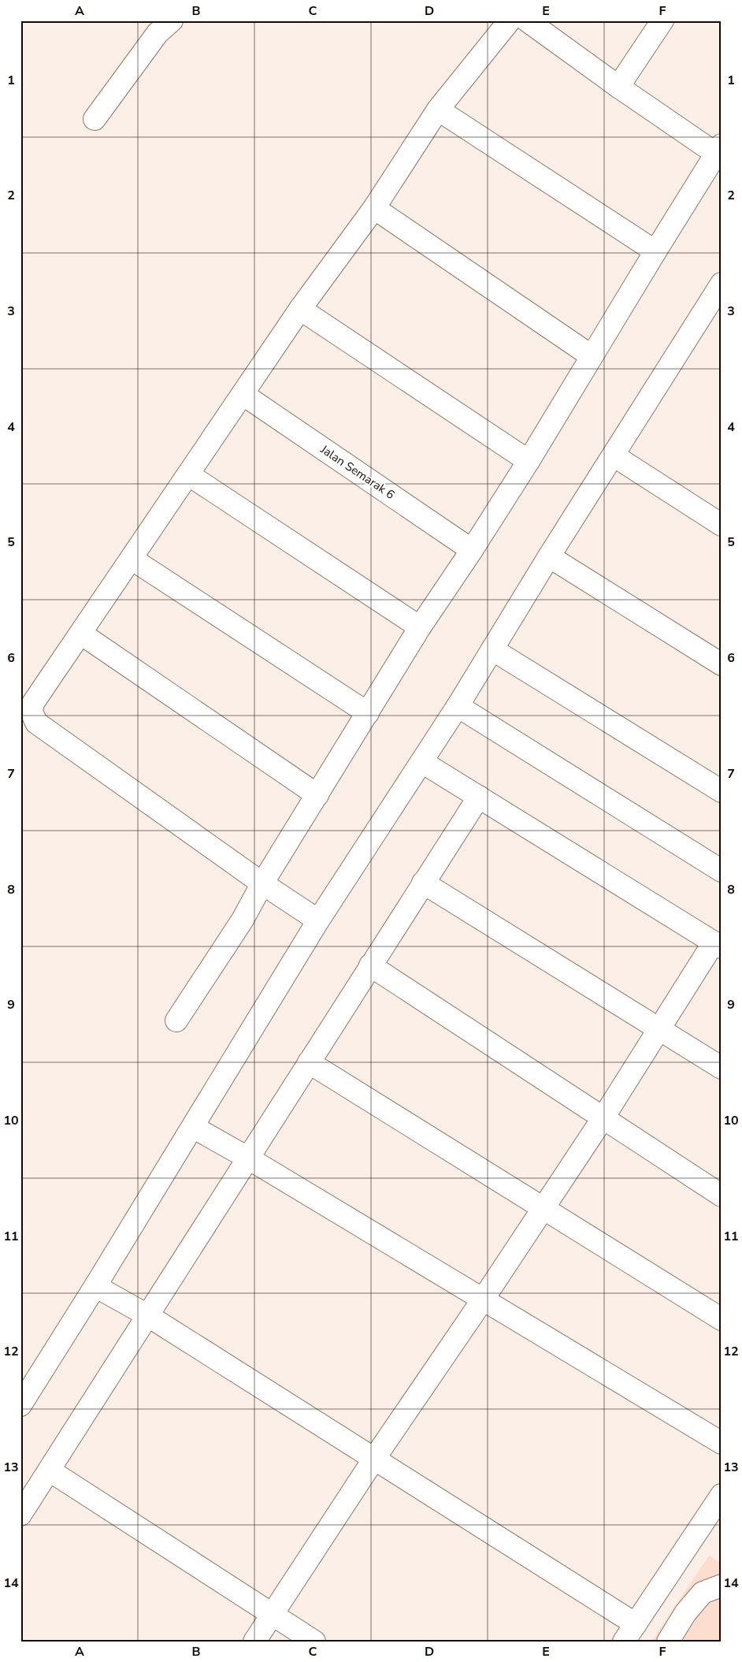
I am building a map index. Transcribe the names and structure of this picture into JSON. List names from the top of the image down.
{
  "streets": {
    "street": ["Jalan Semarak 6"]
  },
  "grid": {
    "columns": [
      "A",
      "B",
      "C",
      "D",
      "E",
      "F"
    ],
    "rows": [
      "1",
      "2",
      "3",
      "4",
      "5",
      "6",
      "7",
      "8",
      "9",
      "10",
      "11",
      "12",
      "13",
      "14"
    ]
  }
}
